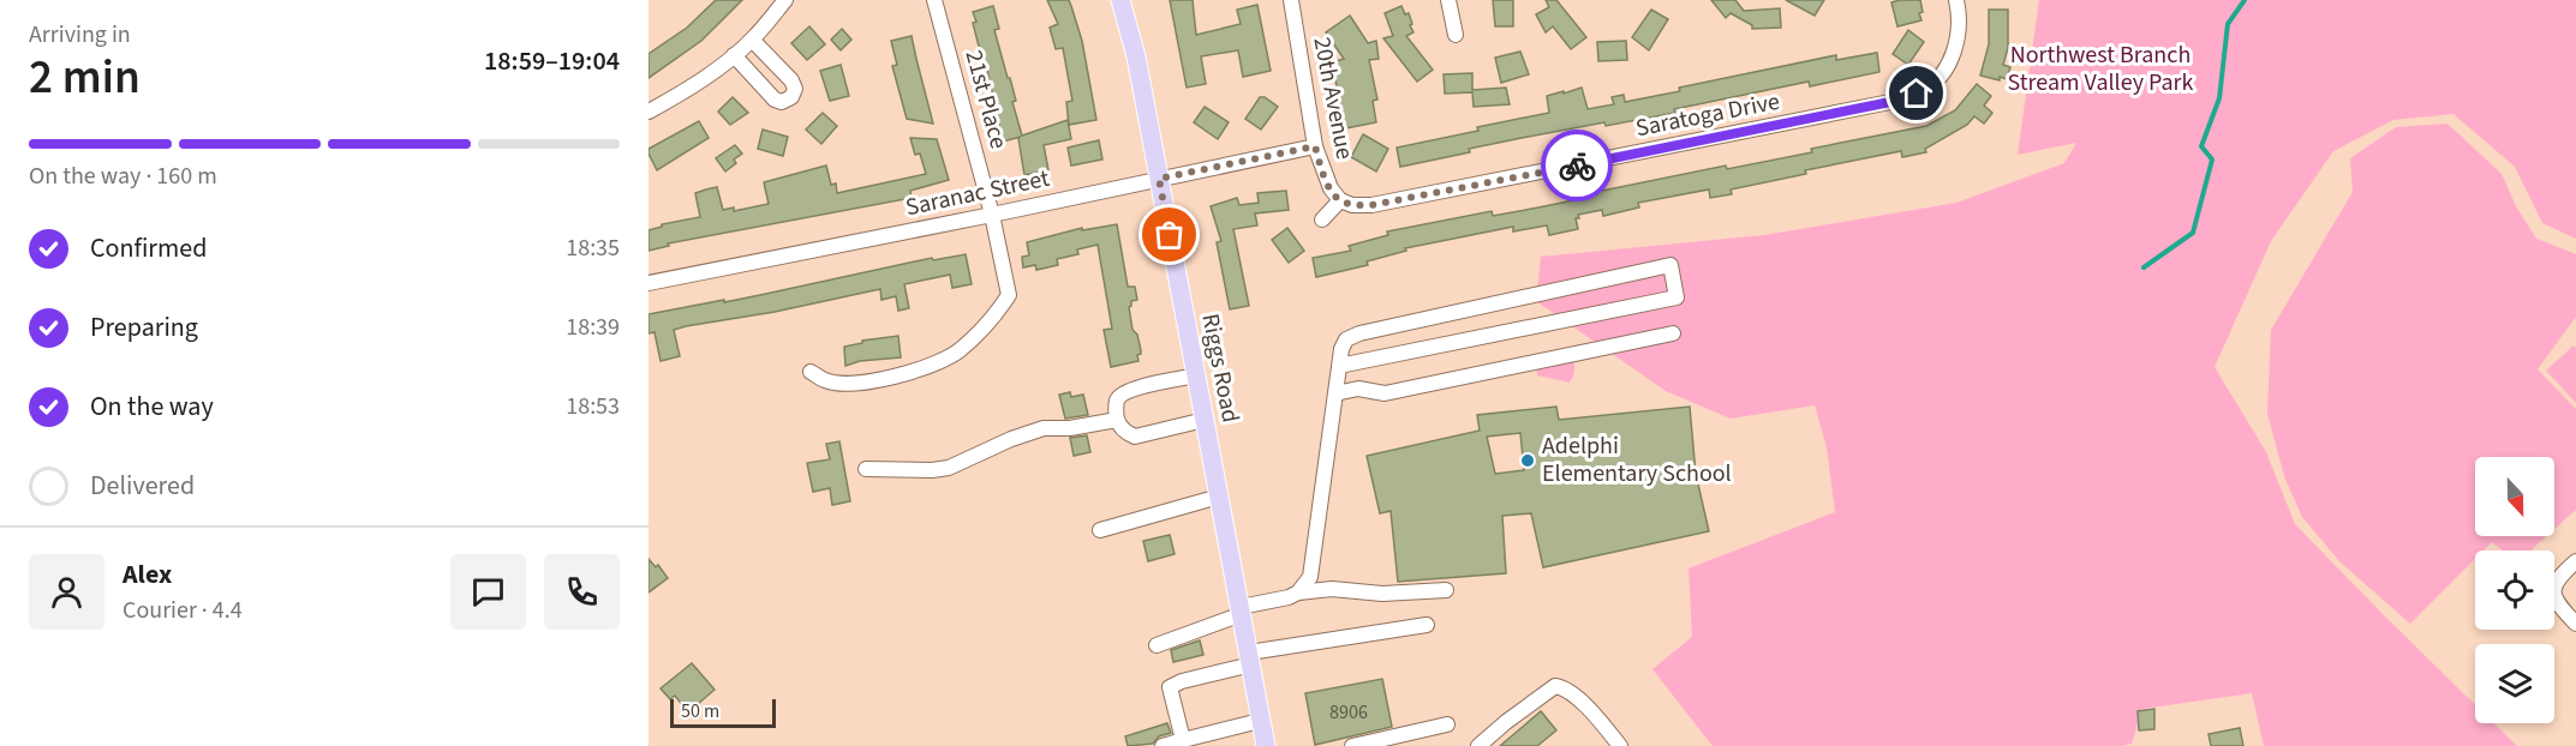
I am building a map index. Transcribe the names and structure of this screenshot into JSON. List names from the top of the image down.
{
  "streets": {
    "main road": ["Riggs Road"],
    "street": [
      "20th Avenue",
      "21st Place",
      "Saratoga Drive",
      "Saranac Street"
    ]
  },
  "crossings": [
    ["20th Avenue", "Saratoga Drive"],
    ["20th Avenue", "Saranac Street"],
    ["21st Place", "Saranac Street"],
    ["Saranac Street", "Riggs Road"]
  ],
  "parks": ["Northwest Branch Stream Valley Park"],
  "places": ["Adelphi Elementary School"],
  "house_numbers": ["8906"],
  "scale_bar": "50 m",
  "north": "bottom",
  "page": {
    "heading": ["2 min", "Arriving in", "18:59–19:04"],
    "panel": ["Alex", "Courier · 4.4"],
    "bar": "On the way · 160 m",
    "list": [
      ["Confirmed", "18:35"],
      ["Preparing", "18:39"],
      ["On the way", "18:53"],
      "Delivered"
    ],
    "scale": "50 m"
  }
}
